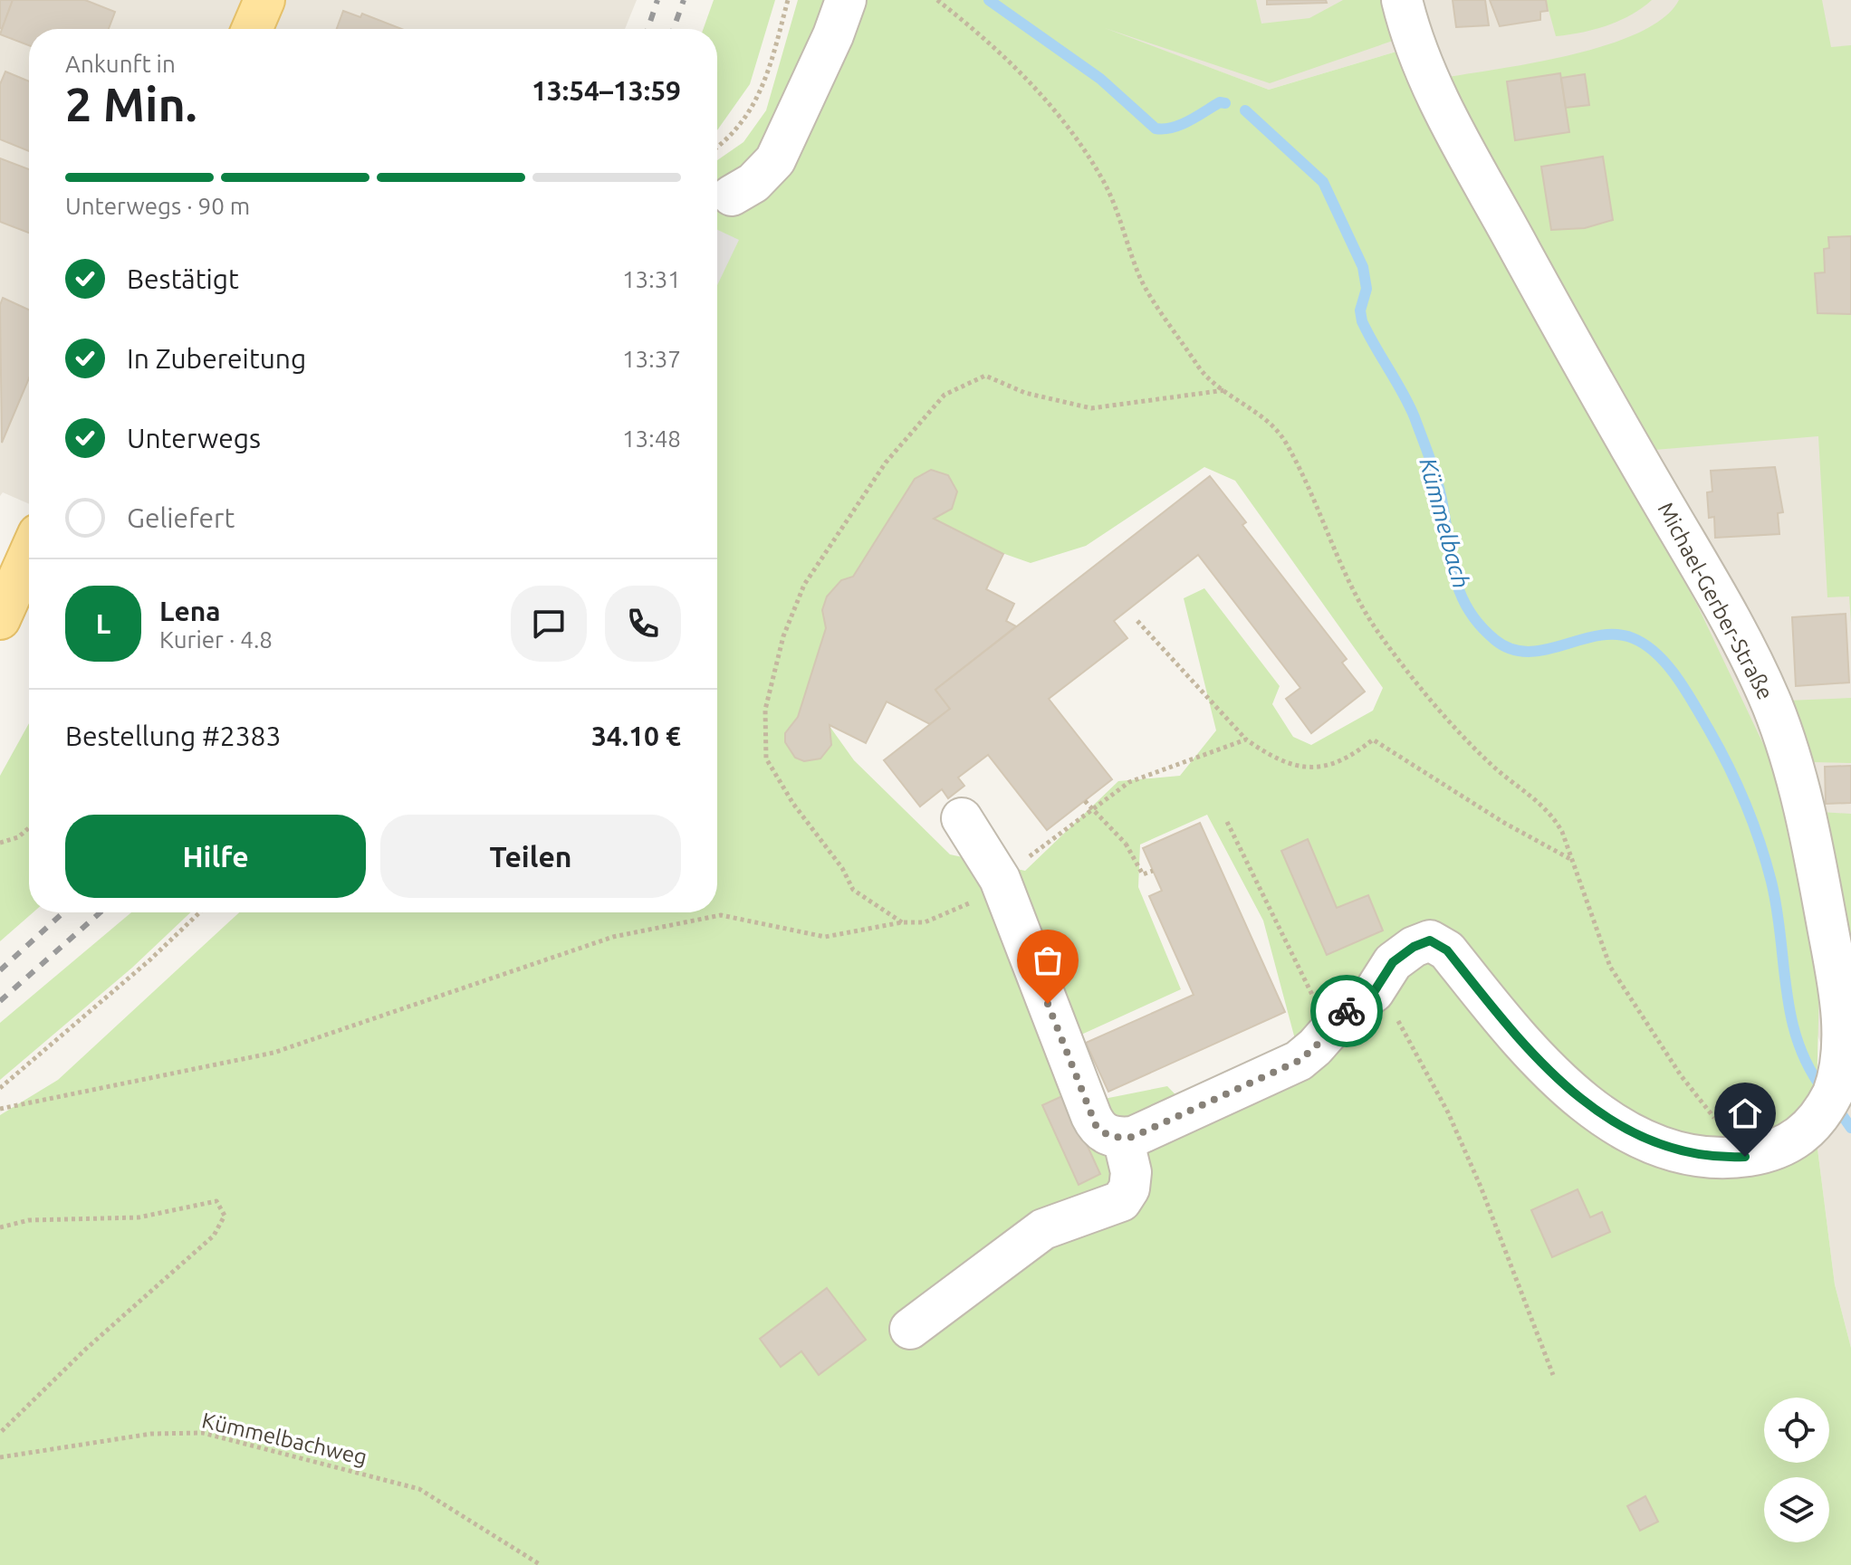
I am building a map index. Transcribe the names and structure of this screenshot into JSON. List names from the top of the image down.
{
  "streets": {
    "street": ["Michael-Gerber-Straße"],
    "path": ["Kümmelbachweg"]
  },
  "water": ["Kümmelbach"],
  "page": {
    "heading": ["2 Min.", "Ankunft in", "13:54–13:59"],
    "panel": [
      "Lena",
      "Kurier · 4.8",
      "Bestellung #2383",
      "34.10 €"
    ],
    "bar": "Unterwegs · 90 m",
    "list": [
      ["Bestätigt", "13:31"],
      ["In Zubereitung", "13:37"],
      ["Unterwegs", "13:48"],
      "Geliefert"
    ],
    "round": "L",
    "buttons": ["Hilfe", "Teilen"]
  }
}
